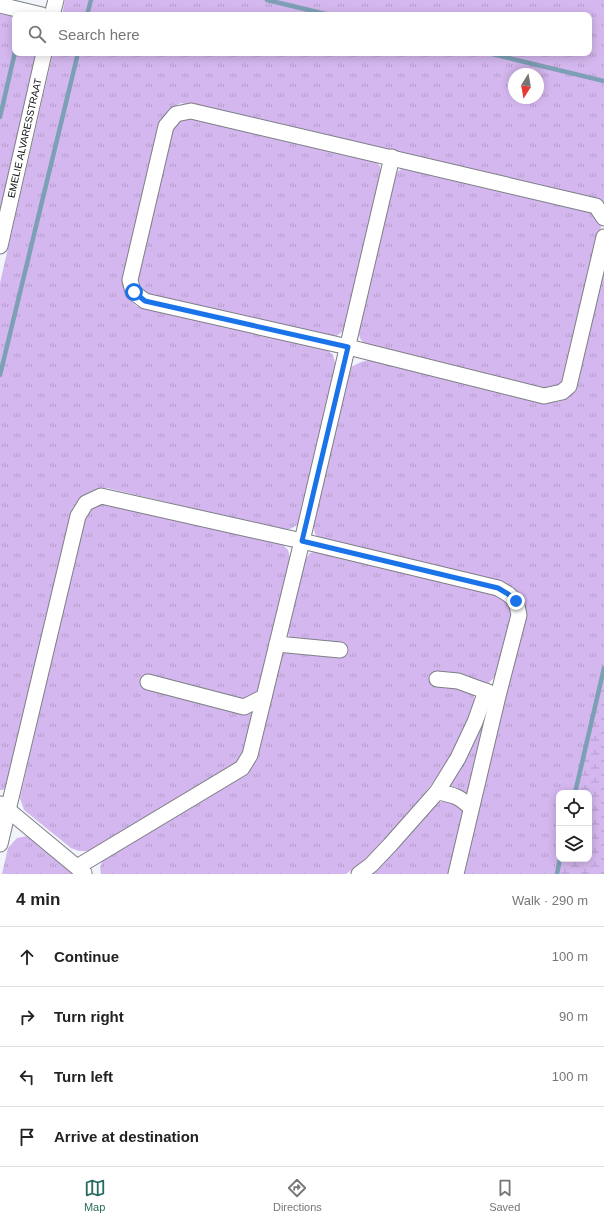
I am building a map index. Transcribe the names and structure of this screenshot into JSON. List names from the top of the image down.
{
  "streets": {
    "street": ["EMELIE ALVARESSTRAAT"]
  },
  "north": "bottom",
  "page": {
    "search": "Search here",
    "heading": ["4 min", "Walk · 290 m"],
    "list": [
      ["Continue", "100 m"],
      ["Turn right", "90 m"],
      ["Turn left", "100 m"],
      "Arrive at destination"
    ],
    "nav": ["Map", "Directions", "Saved"]
  }
}
